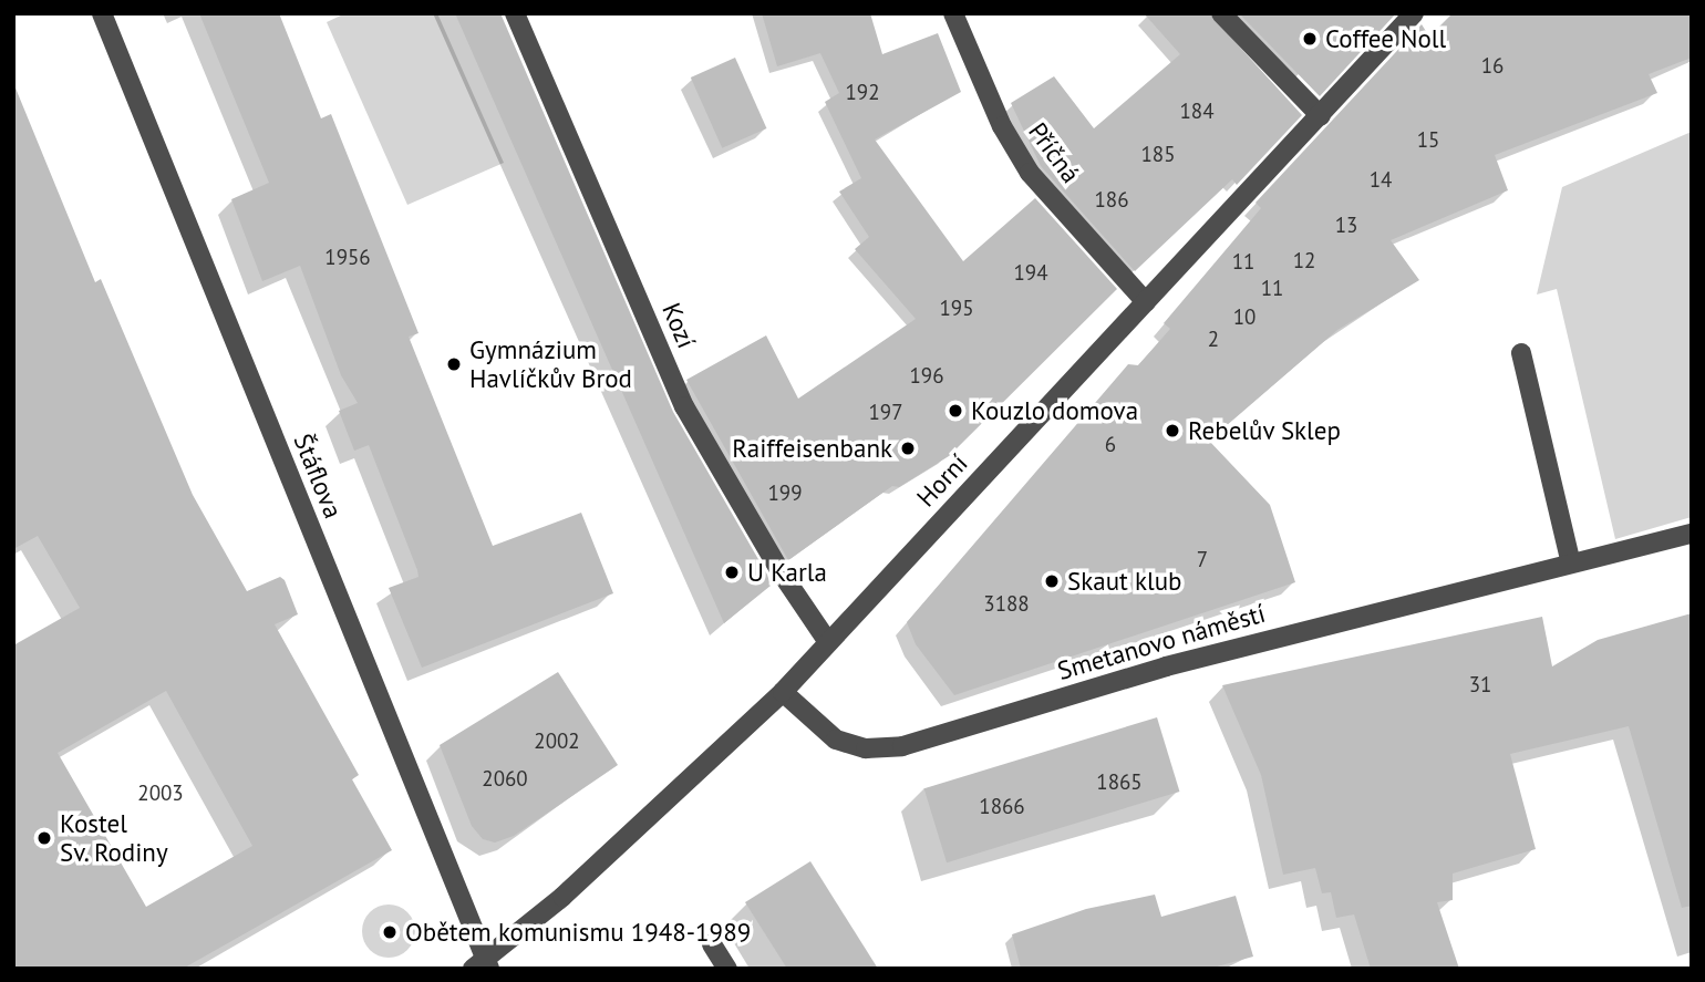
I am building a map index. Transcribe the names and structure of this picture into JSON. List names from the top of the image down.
{
  "streets": {
    "street": [
      "Příčná",
      "Kozí",
      "Štáflova",
      "Horní",
      "Smetanovo náměstí"
    ]
  },
  "crossings": [
    ["Příčná", "Horní"],
    ["Kozí", "Horní"],
    ["Štáflova", "Horní"],
    ["Horní", "Smetanovo náměstí"]
  ],
  "places": [
    "Coffee Noll",
    "Gymnázium Havlíčkův Brod",
    "Kouzlo domova",
    "Rebelův Sklep",
    "Raiffeisenbank",
    "U Karla",
    "Skaut klub",
    "Kostel Sv. Rodiny",
    "Obětem komunismu 1948-1989"
  ],
  "house_numbers": [
    "16",
    "192",
    "184",
    "15",
    "185",
    "14",
    "186",
    "13",
    "1956",
    "12",
    "11",
    "194",
    "11",
    "195",
    "10",
    "2",
    "196",
    "197",
    "6",
    "199",
    "7",
    "3188",
    "31",
    "2002",
    "2060",
    "1865",
    "2003",
    "1866"
  ]
}
